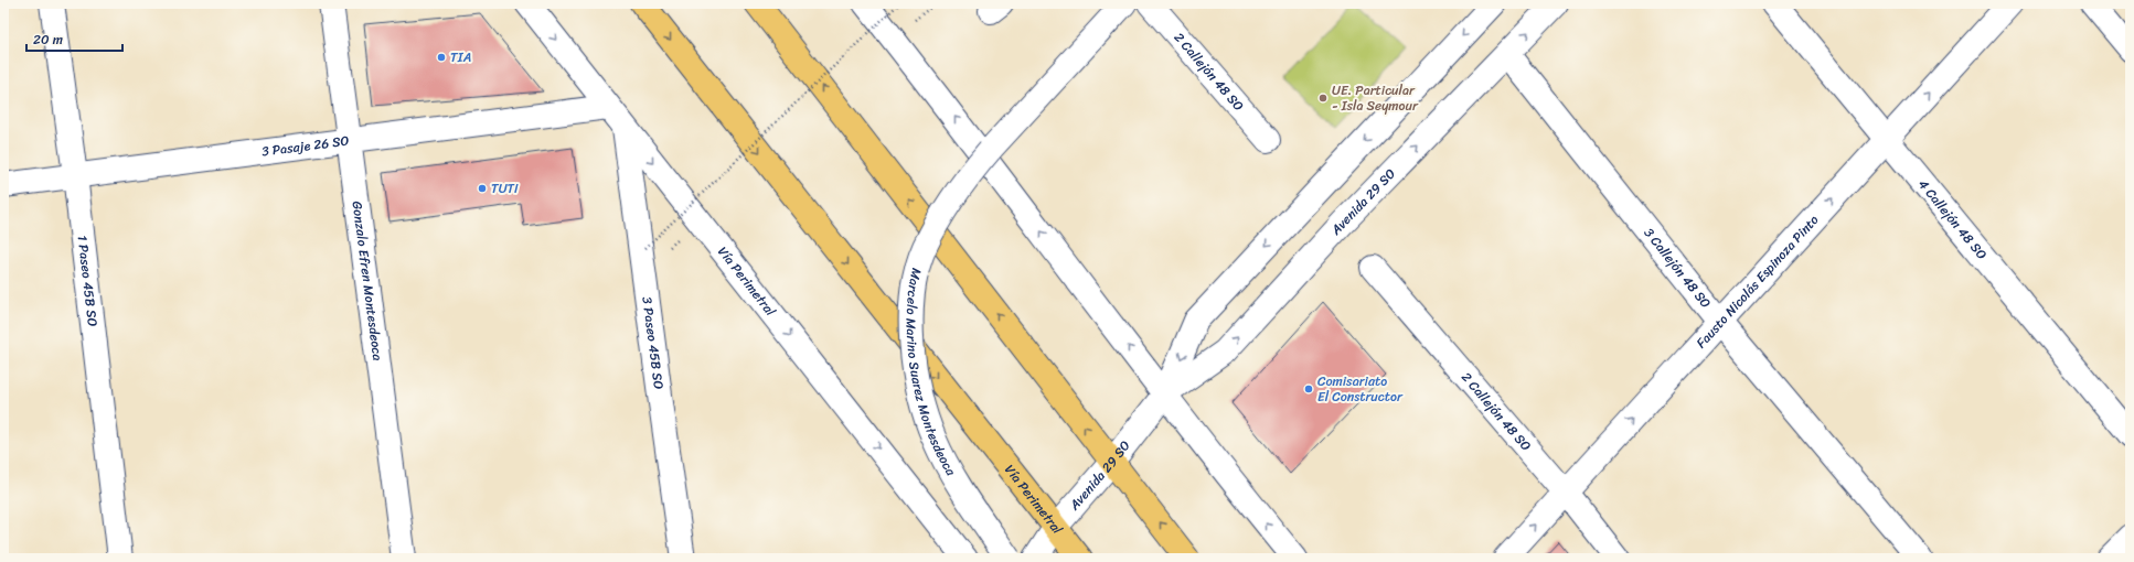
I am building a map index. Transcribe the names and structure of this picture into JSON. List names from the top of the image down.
{
  "streets": {
    "highway": ["Vía Perimetral"],
    "street": [
      "2 Callejón 48 SO",
      "3 Pasaje 26 SO",
      "Avenida 29 SO",
      "4 Callejón 48 SO",
      "3 Callejón 48 SO",
      "1 Paseo 45B SO",
      "Gonzalo Efren Montesdeoca",
      "Fausto Nicolás Espinoza Pinto",
      "3 Paseo 45B SO",
      "Marcelo Marino Suarez Montesdeoca"
    ]
  },
  "crossings": [
    ["2 Callejón 48 SO", "Fausto Nicolás Espinoza Pinto"],
    ["3 Pasaje 26 SO", "1 Paseo 45B SO"],
    ["3 Pasaje 26 SO", "Gonzalo Efren Montesdeoca"],
    ["3 Pasaje 26 SO", "Vía Perimetral"],
    ["Avenida 29 SO", "3 Callejón 48 SO"],
    ["Avenida 29 SO", "Vía Perimetral"],
    ["4 Callejón 48 SO", "Fausto Nicolás Espinoza Pinto"],
    ["3 Callejón 48 SO", "Fausto Nicolás Espinoza Pinto"],
    ["Vía Perimetral", "3 Paseo 45B SO"]
  ],
  "one_way": ["Fausto Nicolás Espinoza Pinto"],
  "places": [
    "TIA",
    "UE. Particular - Isla Seymour",
    "TUTI",
    "Comisariato El Constructor"
  ],
  "scale_bar": "20 m"
}
